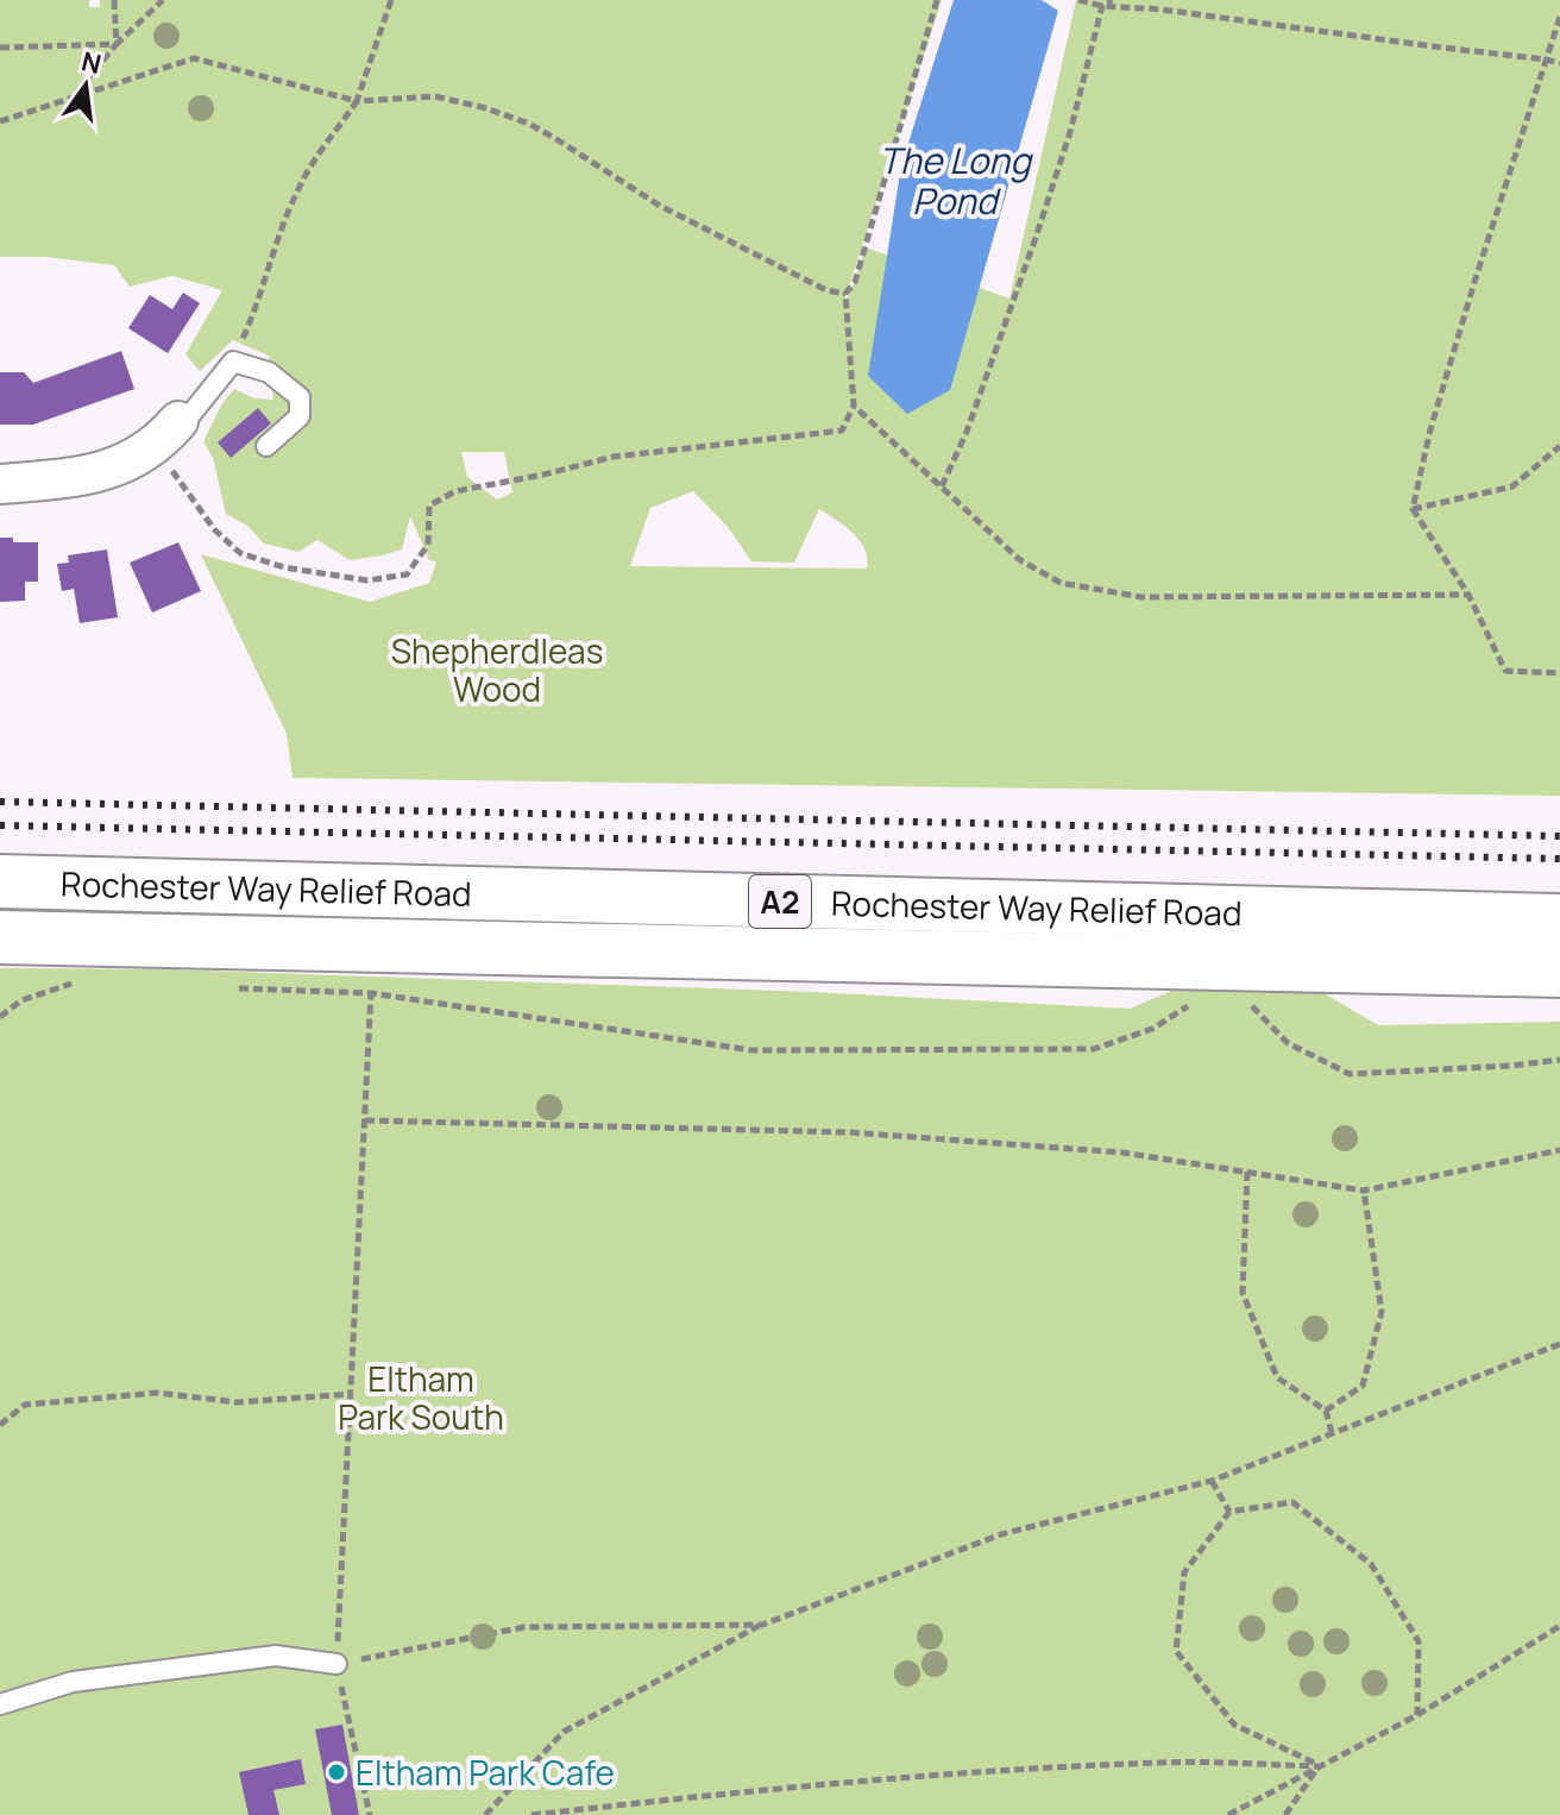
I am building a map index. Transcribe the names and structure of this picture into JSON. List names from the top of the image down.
{
  "streets": {
    "highway": ["Rochester Way Relief Road", "A2"]
  },
  "water": ["The Long Pond"],
  "parks": ["Shepherdleas Wood", "Eltham Park South"],
  "places": ["Eltham Park Cafe"],
  "north": "top"
}
